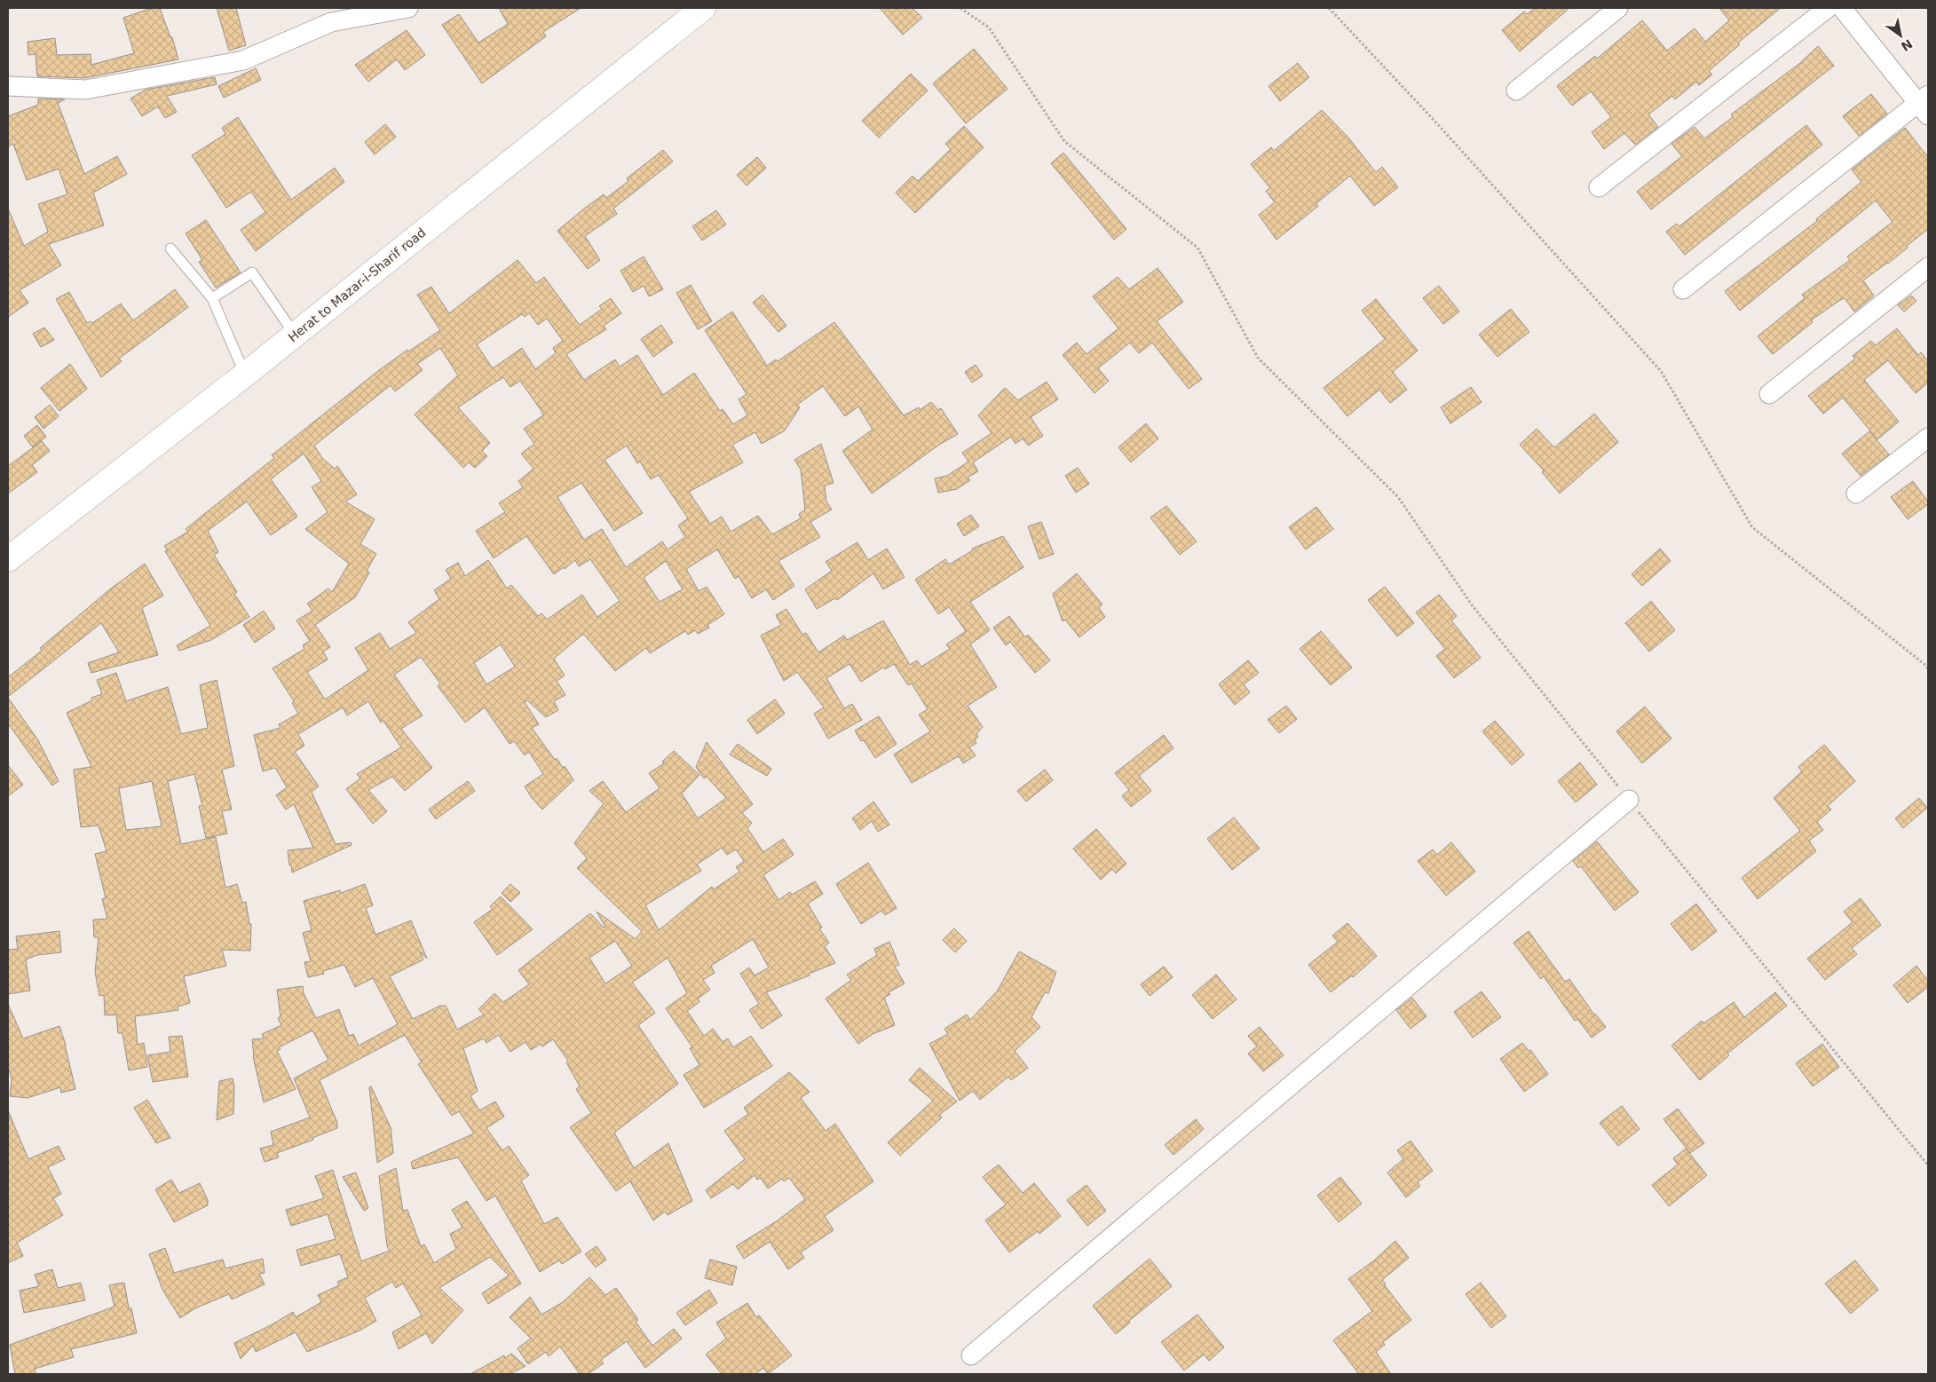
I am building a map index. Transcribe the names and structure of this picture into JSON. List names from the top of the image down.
{
  "streets": {
    "highway": ["Herat to Mazar-i-Sharif road"]
  },
  "north": "bottom right"
}
